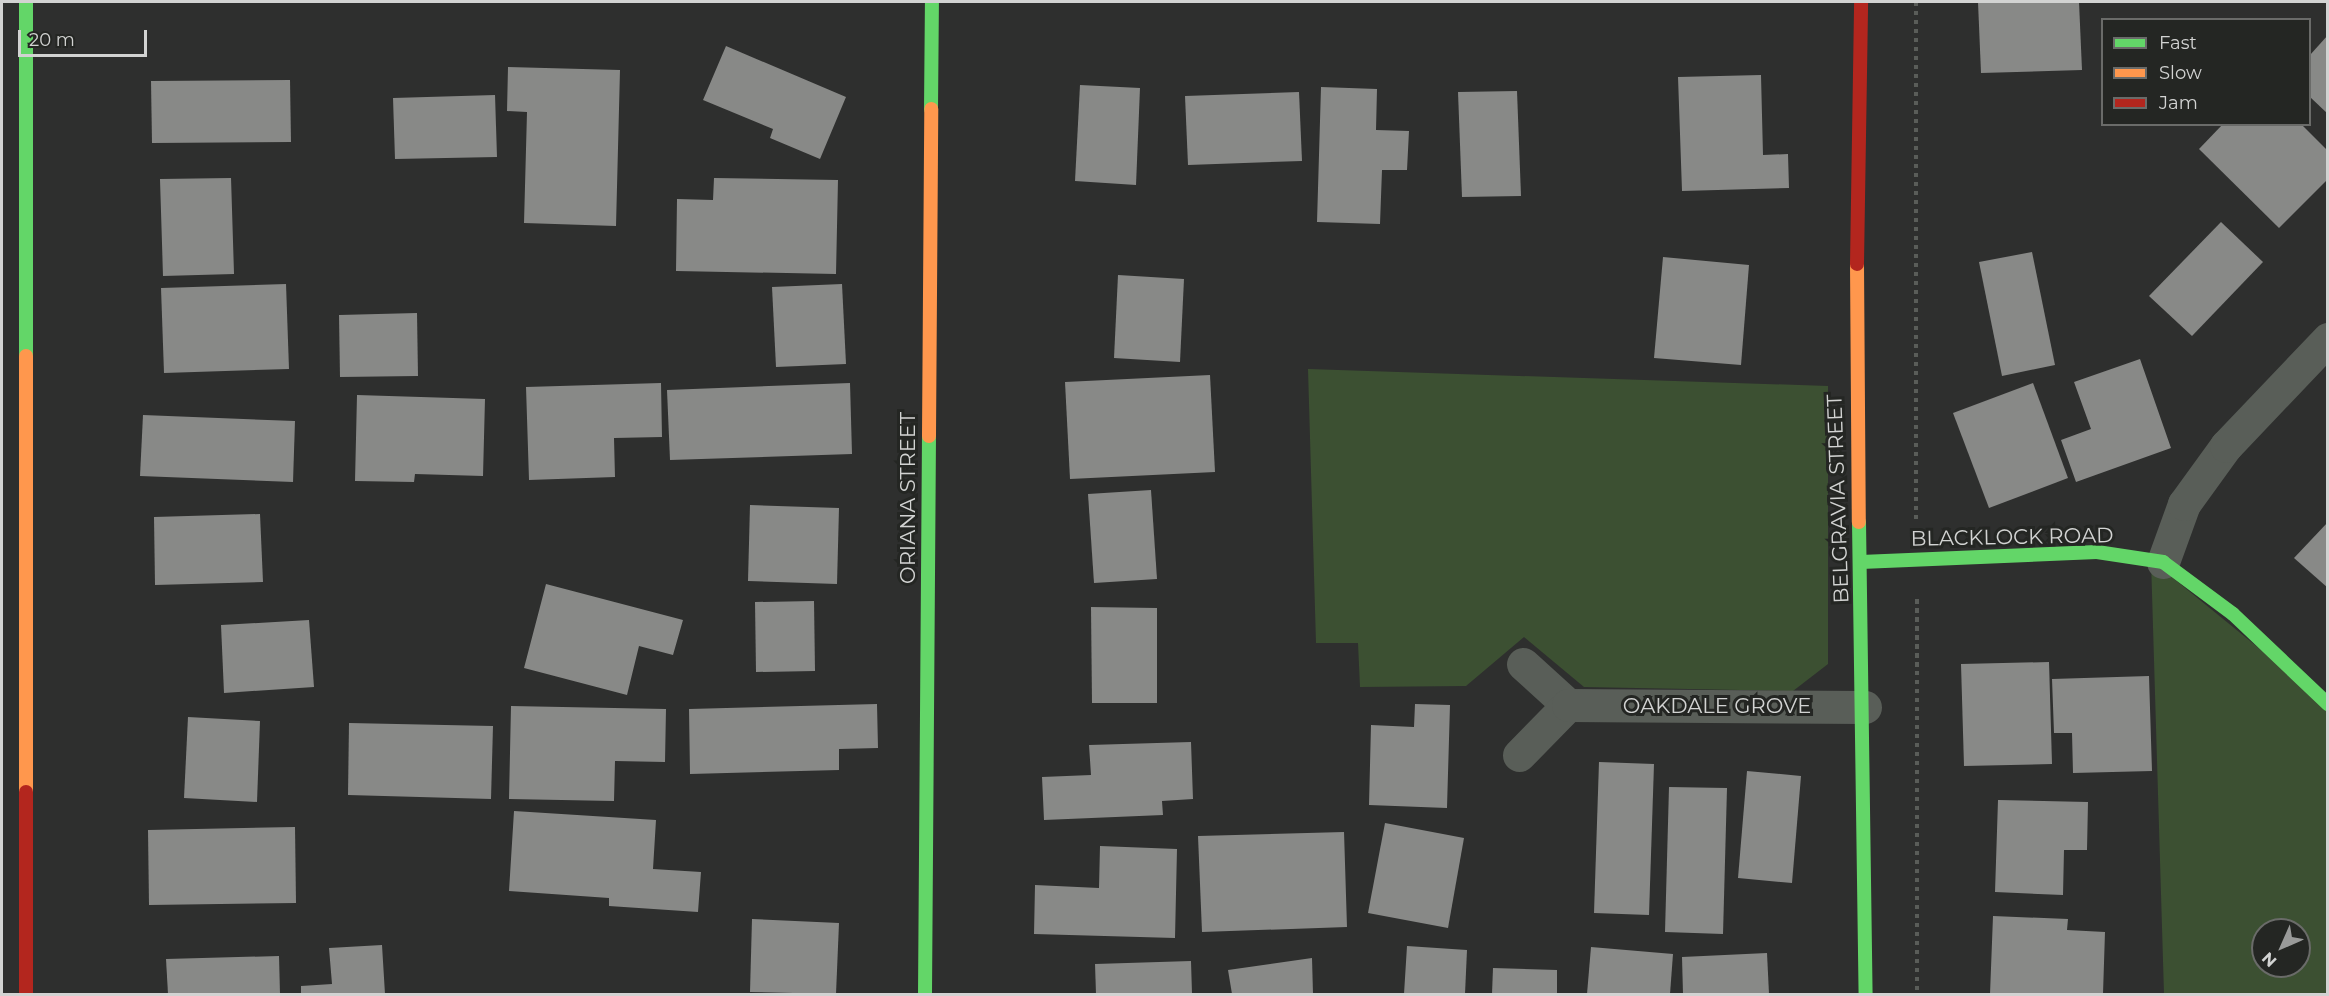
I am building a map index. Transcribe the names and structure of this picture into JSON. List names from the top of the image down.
{
  "streets": {
    "street": [
      "ORIANA STREET",
      "BELGRAVIA STREET",
      "BLACKLOCK ROAD",
      "OAKDALE GROVE"
    ]
  },
  "crossings": [
    ["BELGRAVIA STREET", "BLACKLOCK ROAD"],
    ["BELGRAVIA STREET", "OAKDALE GROVE"]
  ],
  "legend": ["Fast", "Slow", "Jam"],
  "scale_bar": "20 m",
  "north": "bottom left"
}
